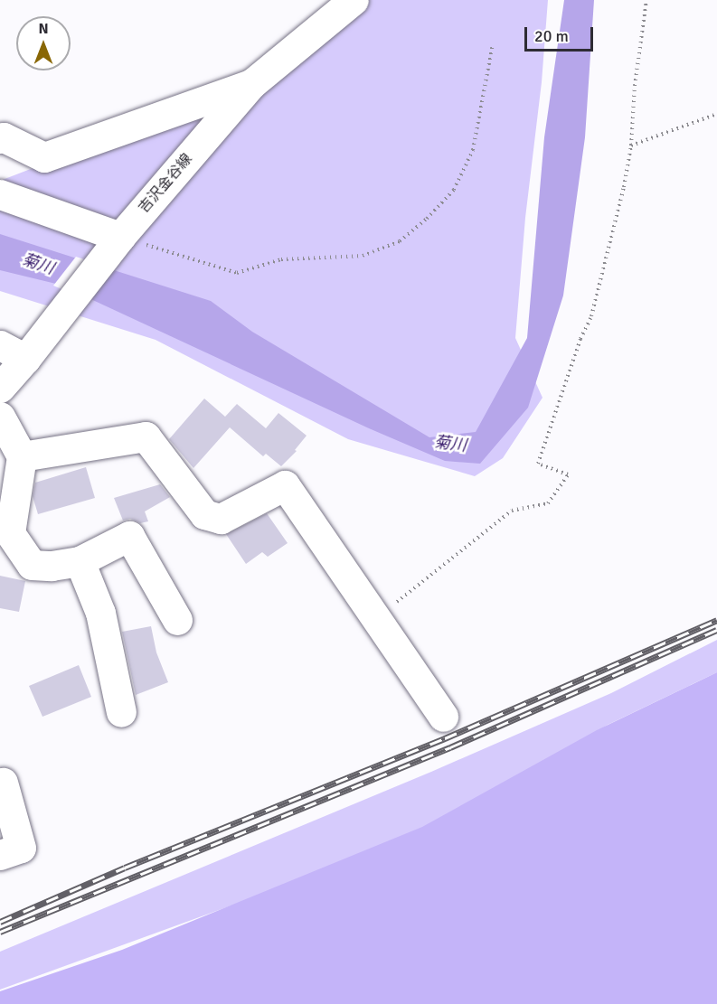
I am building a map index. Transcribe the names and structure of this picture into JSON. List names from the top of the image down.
{
  "streets": {
    "main road": ["吉沢金谷線"]
  },
  "water": ["菊川"],
  "scale_bar": "20 m",
  "north": "top"
}
